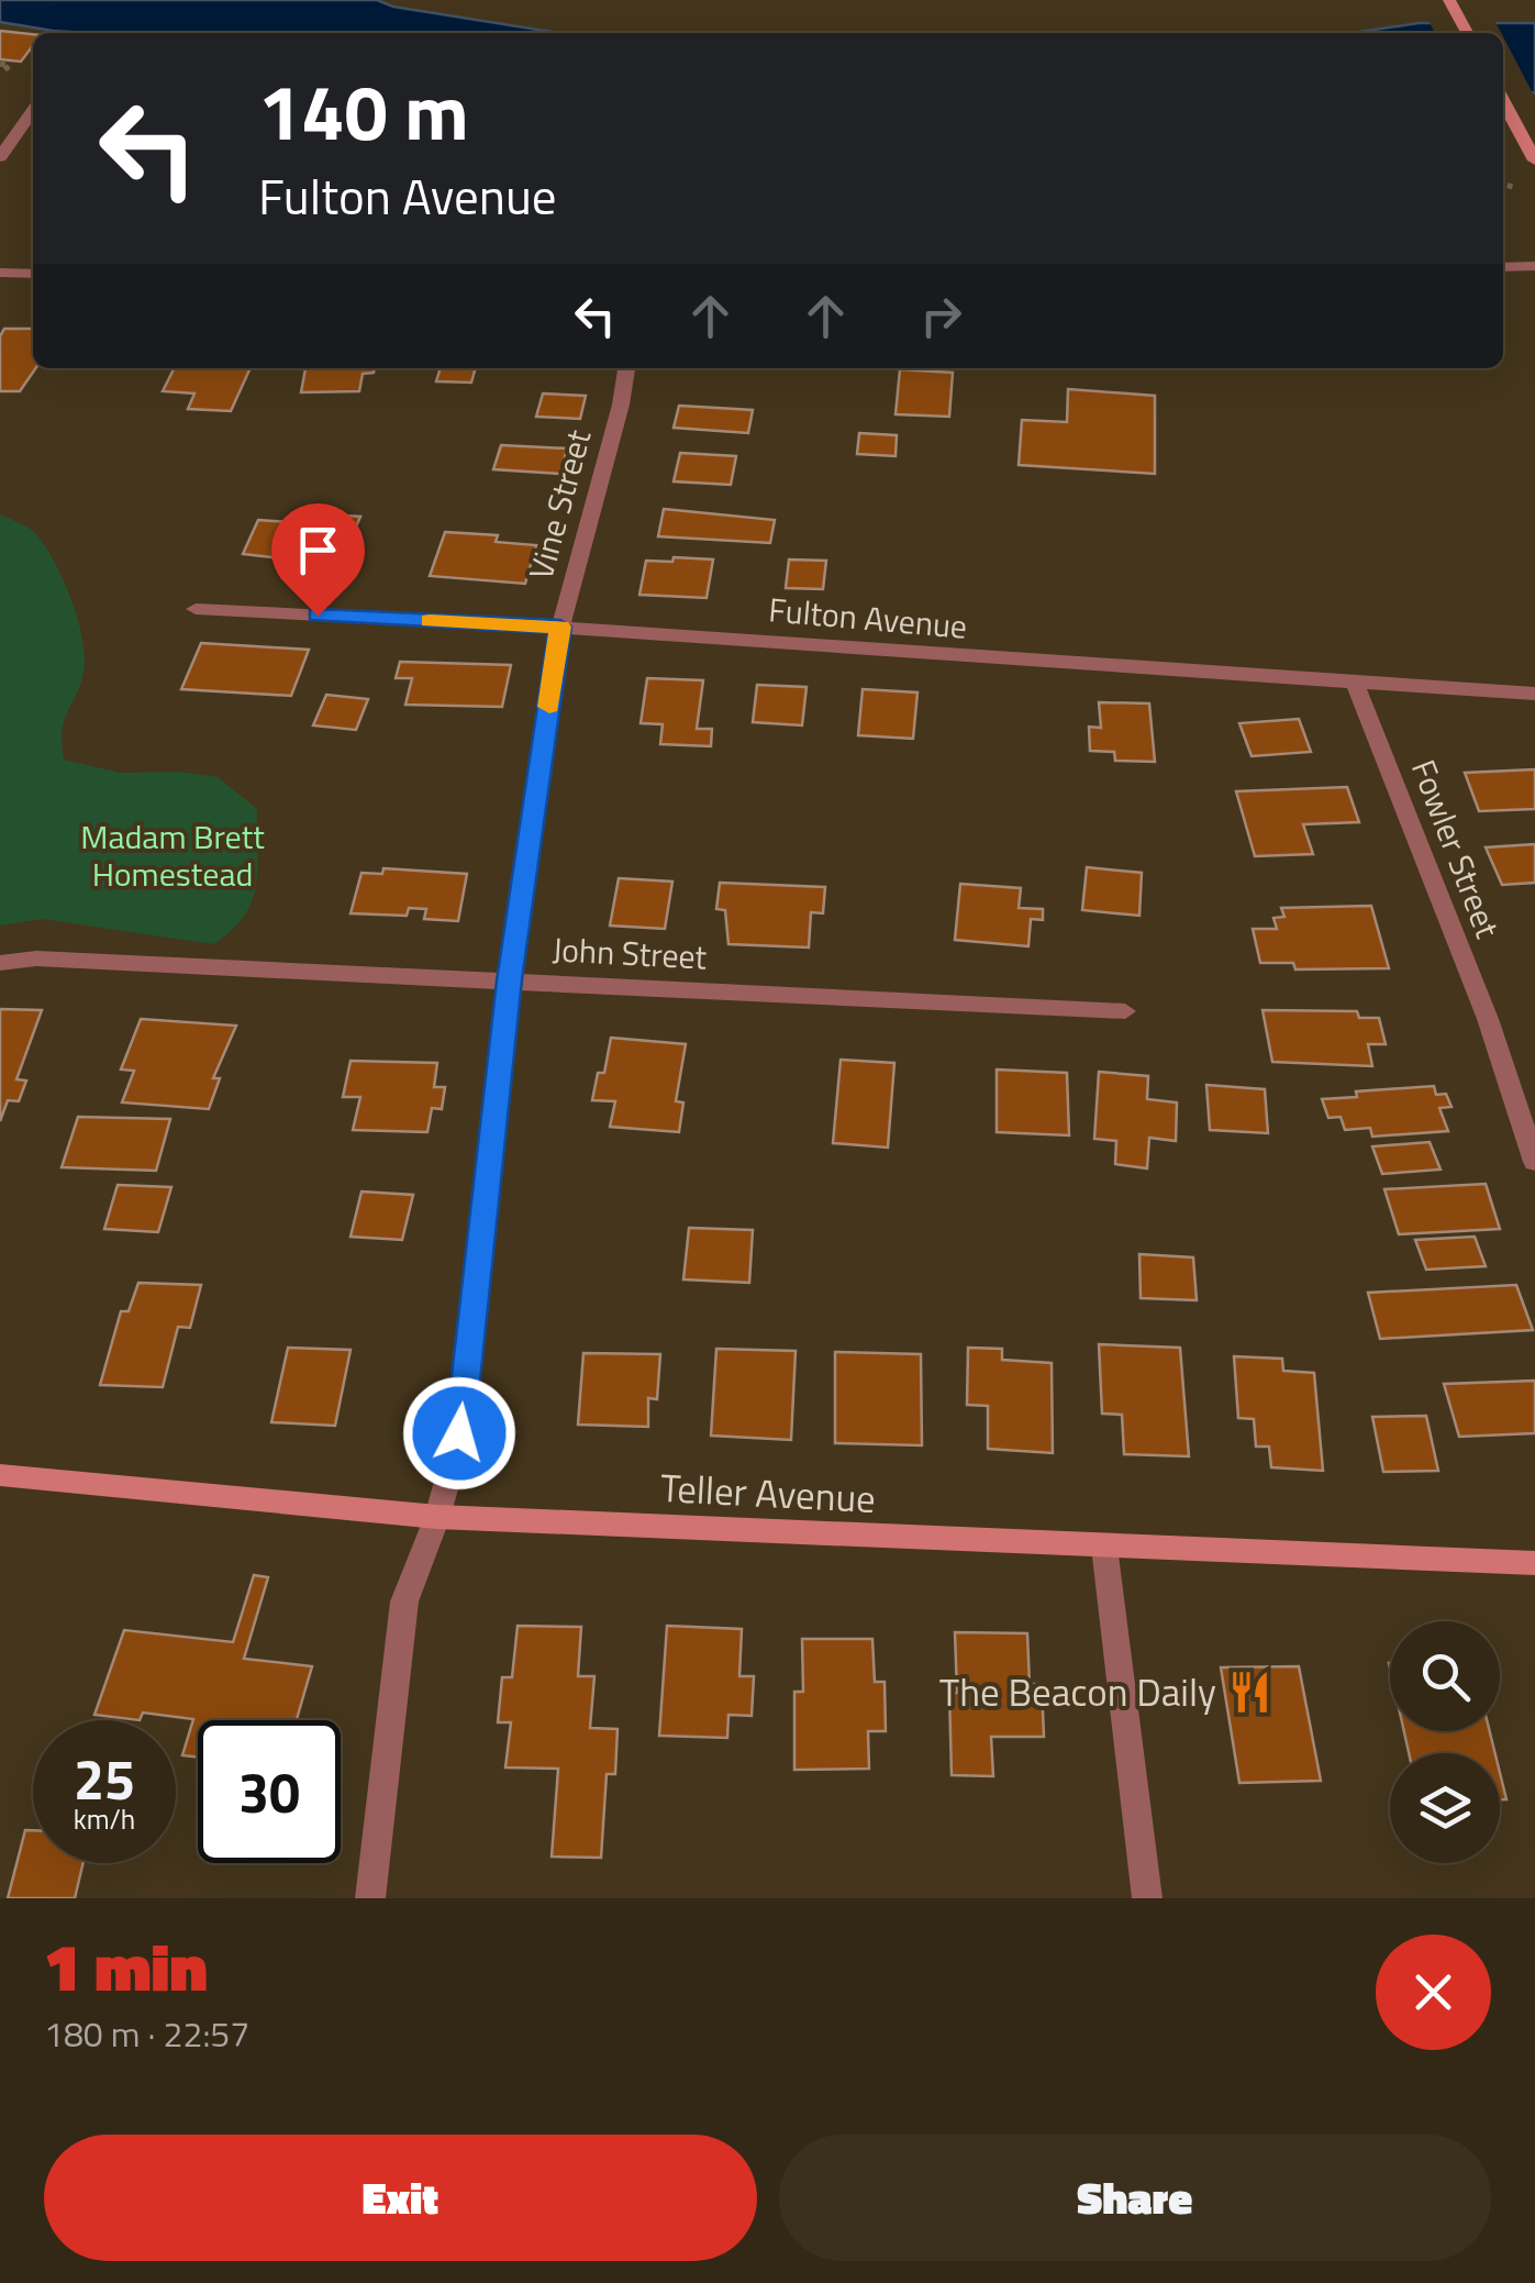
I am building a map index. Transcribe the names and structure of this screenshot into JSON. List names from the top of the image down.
{
  "streets": {
    "street": [
      "Vine Street",
      "Fulton Avenue",
      "Fowler Street",
      "John Street",
      "Teller Avenue"
    ]
  },
  "crossings": [
    ["Vine Street", "Fulton Avenue"],
    ["Vine Street", "John Street"],
    ["Vine Street", "Teller Avenue"],
    ["Fulton Avenue", "Fowler Street"]
  ],
  "parks": ["Madam Brett Homestead"],
  "places": {
    "restaurant": ["The Beacon Daily"]
  },
  "page": {
    "turn": ["140 m", "Fulton Avenue"],
    "speed": "25 km/h",
    "limit": "30",
    "heading": ["1 min", "180 m · 22:57"],
    "buttons": ["Exit", "Share"]
  }
}
